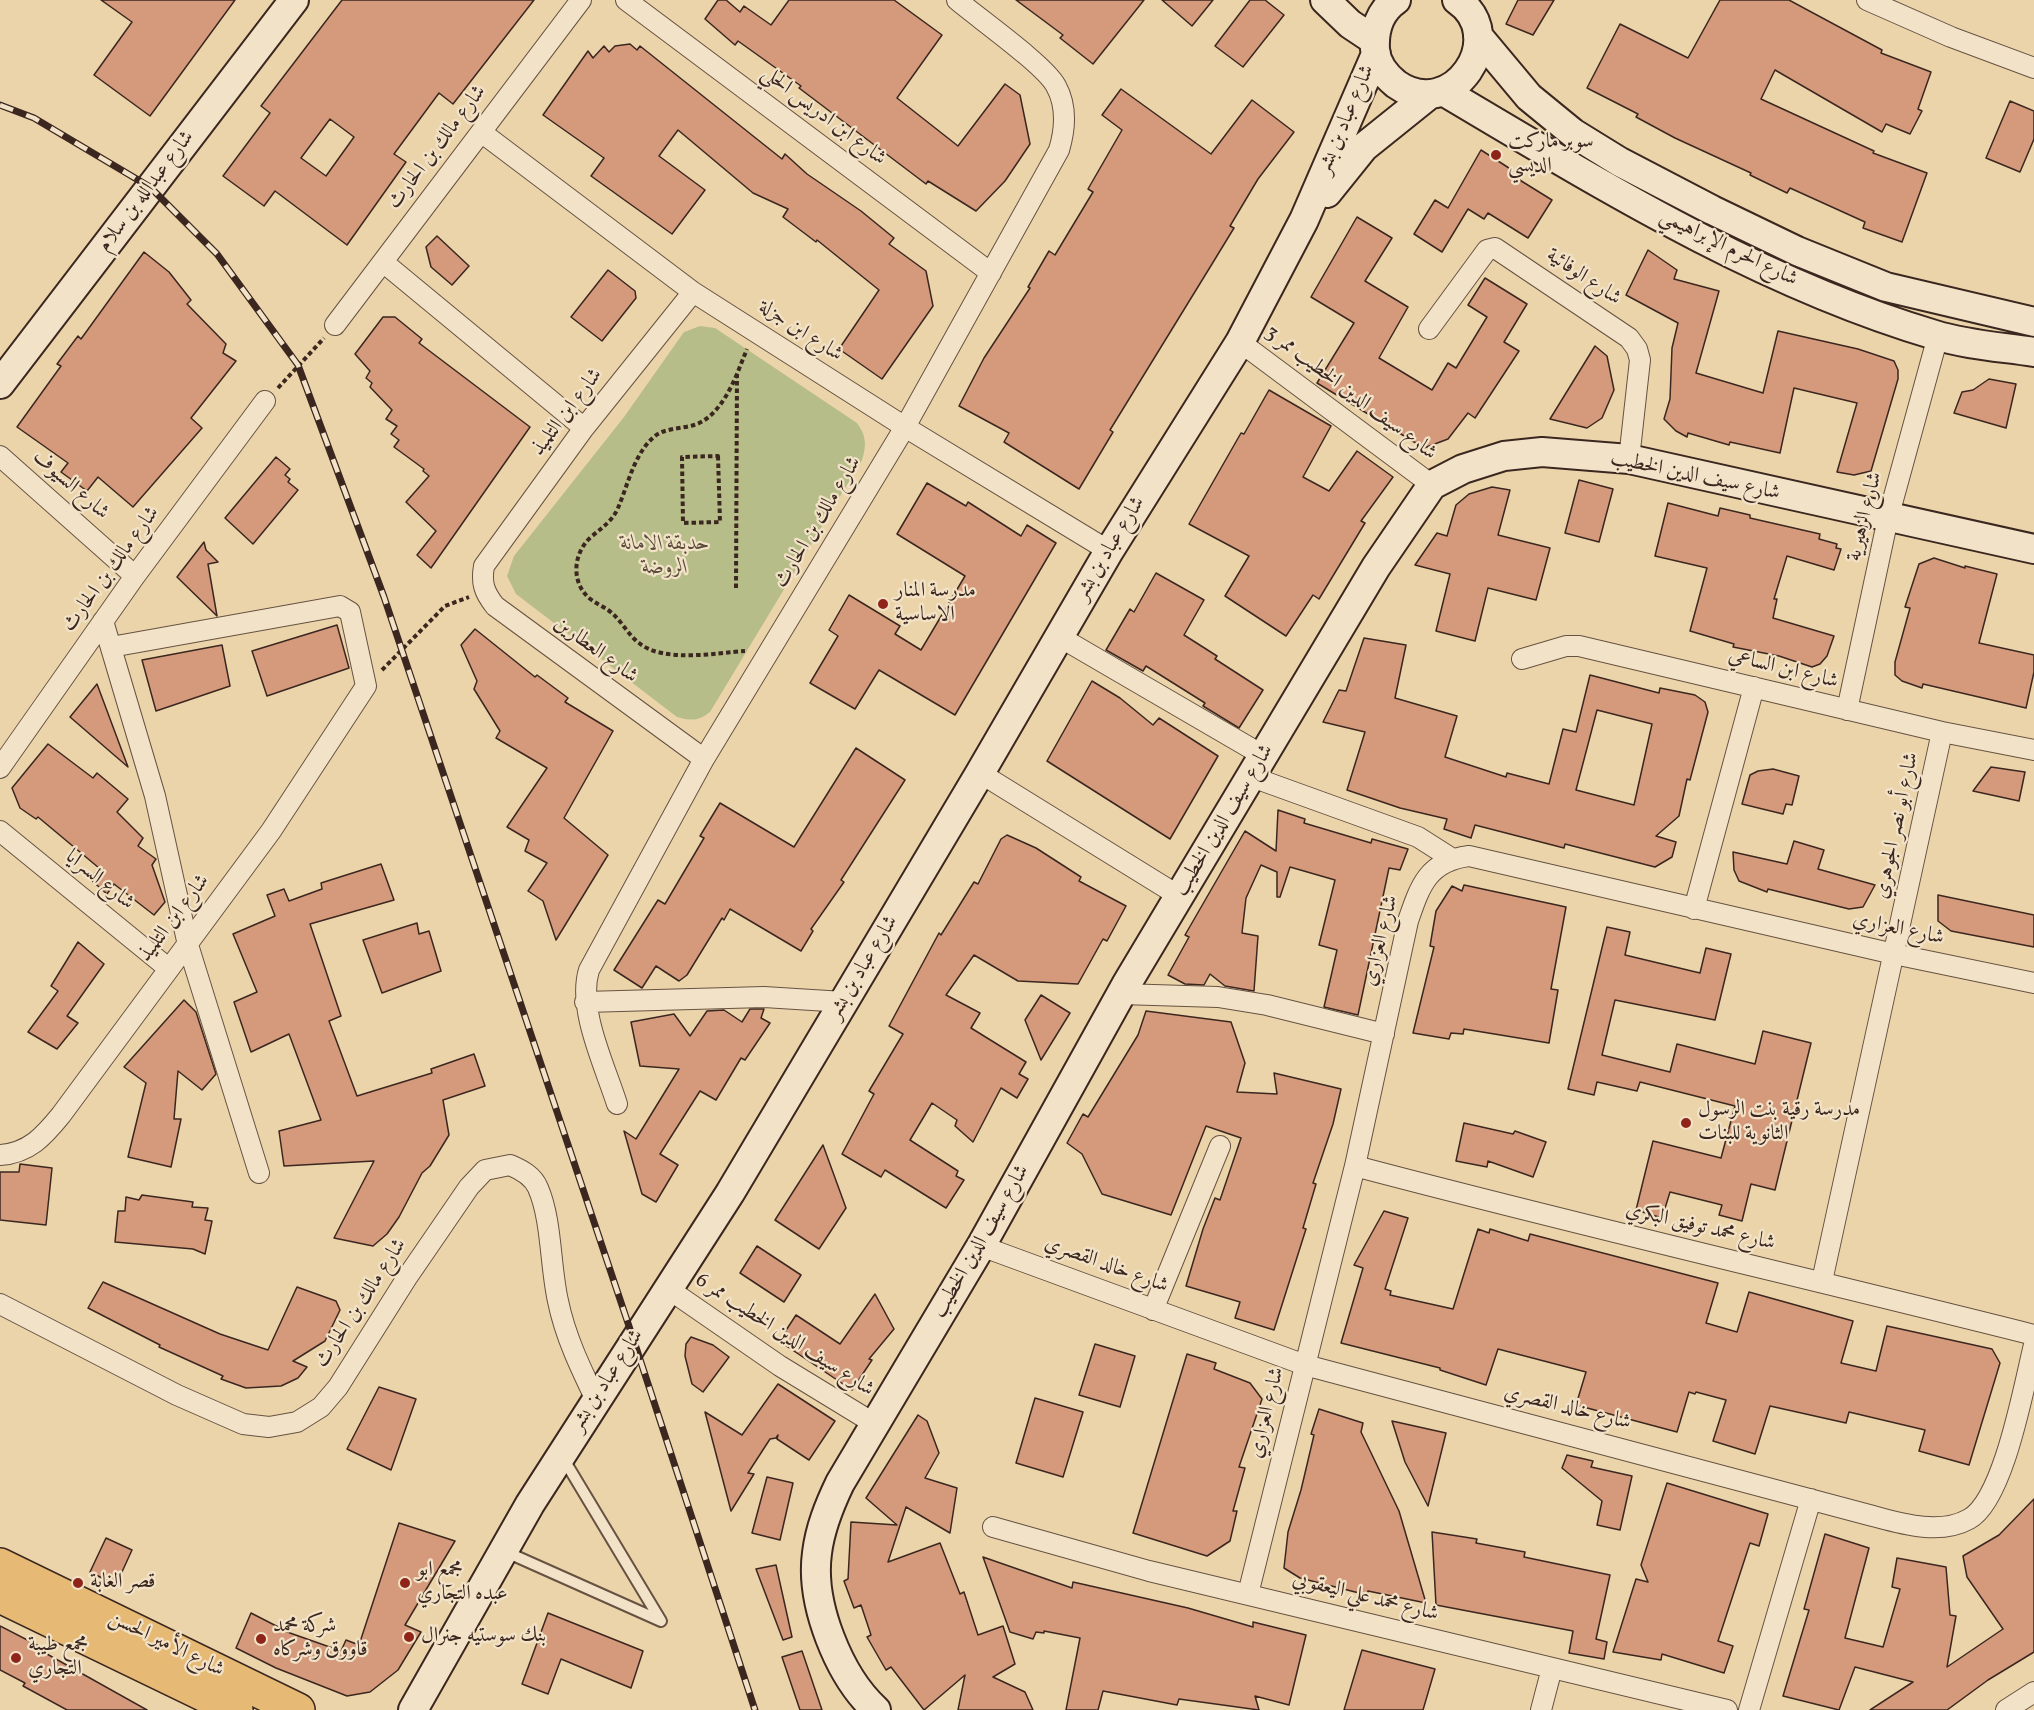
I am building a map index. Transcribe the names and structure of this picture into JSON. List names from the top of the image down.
{
  "streets": {
    "highway": ["شارع الأمير الحسن"],
    "street": [
      "شارع ابن ادريس الحلي",
      "شارع عباد بن بشر",
      "شارع مالك بن الحارث",
      "شارع عبدالله بن سلام",
      "شارع الحرم الإبراهيمي",
      "شارع الوفائية",
      "شارع ابن جزلة",
      "شارع سيف الدين الخطيب ممر 3",
      "شارع ابن التلميذ",
      "شارع سيف الدين الخطيب",
      "شارع السيوف",
      "شارع الزهيرية",
      "شارع العطارين",
      "شارع ابن الساعي",
      "شارع أبو نصر الجوهري",
      "شارع السرايا",
      "شارع العزاري",
      "شارع محمد توفيق البكري",
      "شارع خالد القصري",
      "شارع سيف الدين الخطيب ممر 6",
      "شارع محمد علي اليعقوبي"
    ]
  },
  "crossings": [
    ["شارع ابن ادريس الحلي", "شارع مالك بن الحارث"],
    ["شارع عباد بن بشر", "شارع مالك بن الحارث"],
    ["شارع عباد بن بشر", "شارع الحرم الإبراهيمي"],
    ["شارع عباد بن بشر", "شارع ابن جزلة"],
    ["شارع عباد بن بشر", "شارع سيف الدين الخطيب ممر 3"],
    ["شارع عباد بن بشر", "شارع سيف الدين الخطيب ممر 6"],
    ["شارع مالك بن الحارث", "شارع ابن جزلة"],
    ["شارع مالك بن الحارث", "شارع السيوف"],
    ["شارع مالك بن الحارث", "شارع العطارين"],
    ["شارع الحرم الإبراهيمي", "شارع الزهيرية"],
    ["شارع الوفائية", "شارع سيف الدين الخطيب"],
    ["شارع ابن جزلة", "شارع ابن التلميذ"],
    ["شارع سيف الدين الخطيب ممر 3", "شارع سيف الدين الخطيب"],
    ["شارع ابن التلميذ", "شارع العطارين"],
    ["شارع ابن التلميذ", "شارع السرايا"],
    ["شارع سيف الدين الخطيب", "شارع الزهيرية"],
    ["شارع سيف الدين الخطيب", "شارع خالد القصري"],
    ["شارع سيف الدين الخطيب", "شارع سيف الدين الخطيب ممر 6"],
    ["شارع الزهيرية", "شارع ابن الساعي"],
    ["شارع ابن الساعي", "شارع أبو نصر الجوهري"],
    ["شارع أبو نصر الجوهري", "شارع العزاري"],
    ["شارع أبو نصر الجوهري", "شارع محمد توفيق البكري"],
    ["شارع العزاري", "شارع محمد توفيق البكري"],
    ["شارع العزاري", "شارع خالد القصري"],
    ["شارع العزاري", "شارع محمد علي اليعقوبي"]
  ],
  "parks": ["حدبقة الامانة الروضة"],
  "places": [
    "سوبر ماركت الديسي",
    "مدرسة المنار الاساسية",
    "مدرسة رقية بنت الرسول الثانوية للبنات",
    "قصر الغابة",
    "مجمع ابو عبده التجاري",
    "بنك سوستيه جنرال",
    "شركة محمد قاووق وشركاه",
    "مجمع طيبة التجاري"
  ]
}
